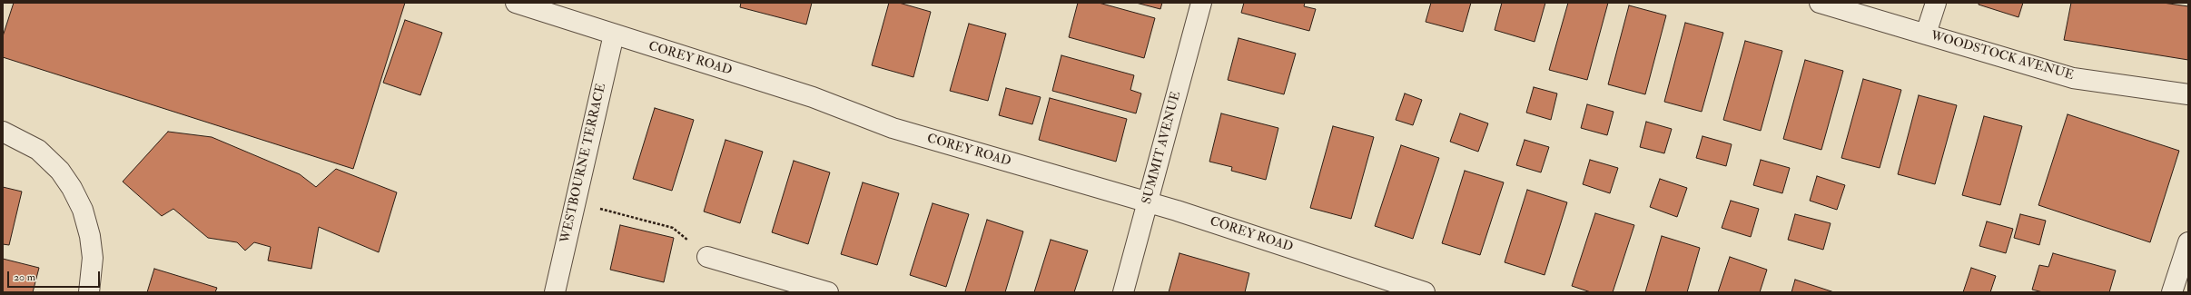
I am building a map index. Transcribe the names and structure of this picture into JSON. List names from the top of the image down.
{
  "streets": {
    "street": [
      "WOODSTOCK AVENUE",
      "COREY ROAD",
      "SUMMIT AVENUE",
      "WESTBOURNE TERRACE"
    ]
  },
  "crossings": [
    ["COREY ROAD", "SUMMIT AVENUE"],
    ["COREY ROAD", "WESTBOURNE TERRACE"]
  ],
  "scale_bar": "20 m"
}
